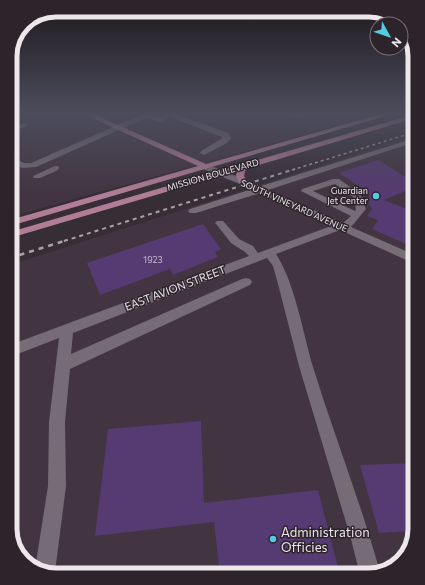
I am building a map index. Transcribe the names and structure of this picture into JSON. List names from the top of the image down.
{
  "streets": {
    "main road": ["MISSION BOULEVARD", "SOUTH VINEYARD AVENUE"],
    "street": ["EAST AVION STREET"]
  },
  "crossings": [
    ["MISSION BOULEVARD", "SOUTH VINEYARD AVENUE"],
    ["SOUTH VINEYARD AVENUE", "EAST AVION STREET"]
  ],
  "places": ["Guardian Jet Center", "Administration Officies"],
  "house_numbers": ["1923"],
  "north": "bottom right"
}
